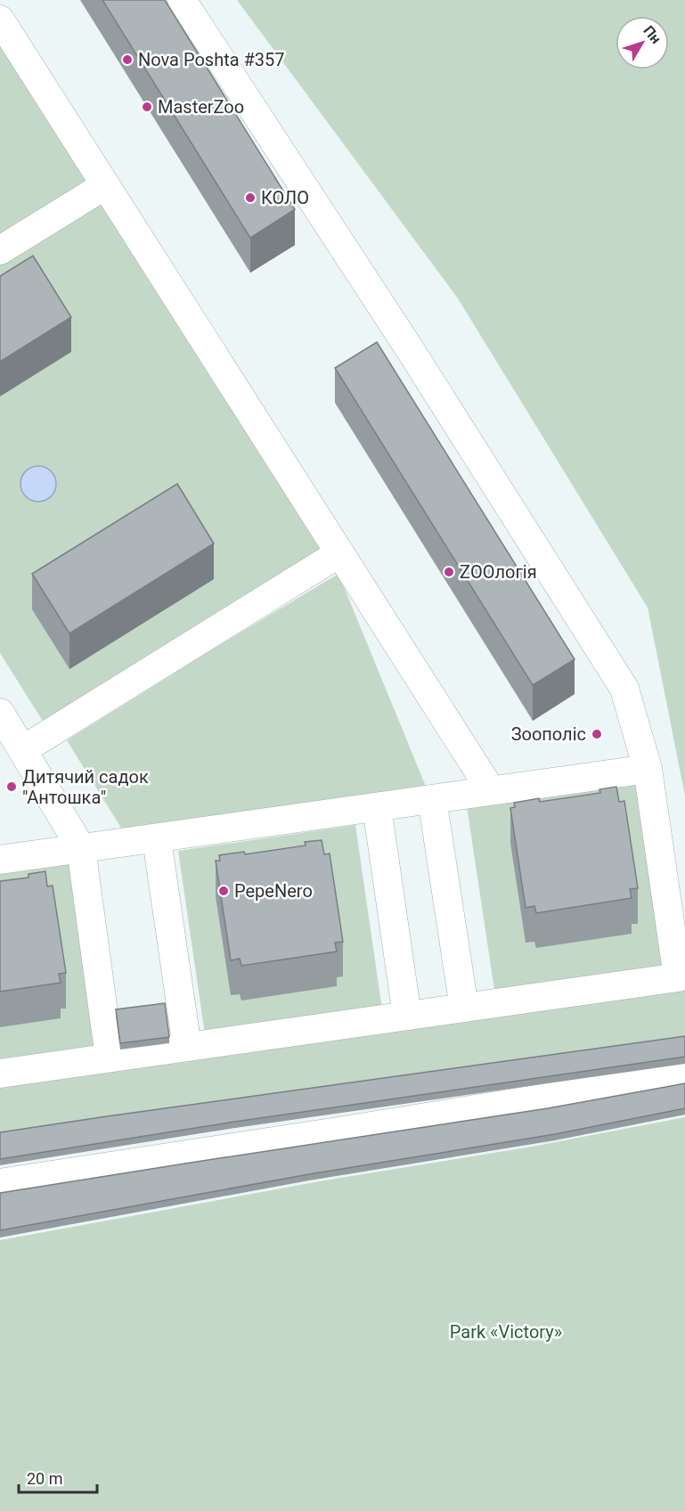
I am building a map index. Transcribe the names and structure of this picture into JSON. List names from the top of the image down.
{
  "parks": ["Park «Victory»"],
  "places": [
    "Nova Poshta #357",
    "MasterZoo",
    "КОЛО",
    "ZООлогія",
    "Зоополіс",
    "Дитячий садок \"Антошка\"",
    "PepeNero"
  ],
  "scale_bar": "20 m",
  "north": "top right"
}
